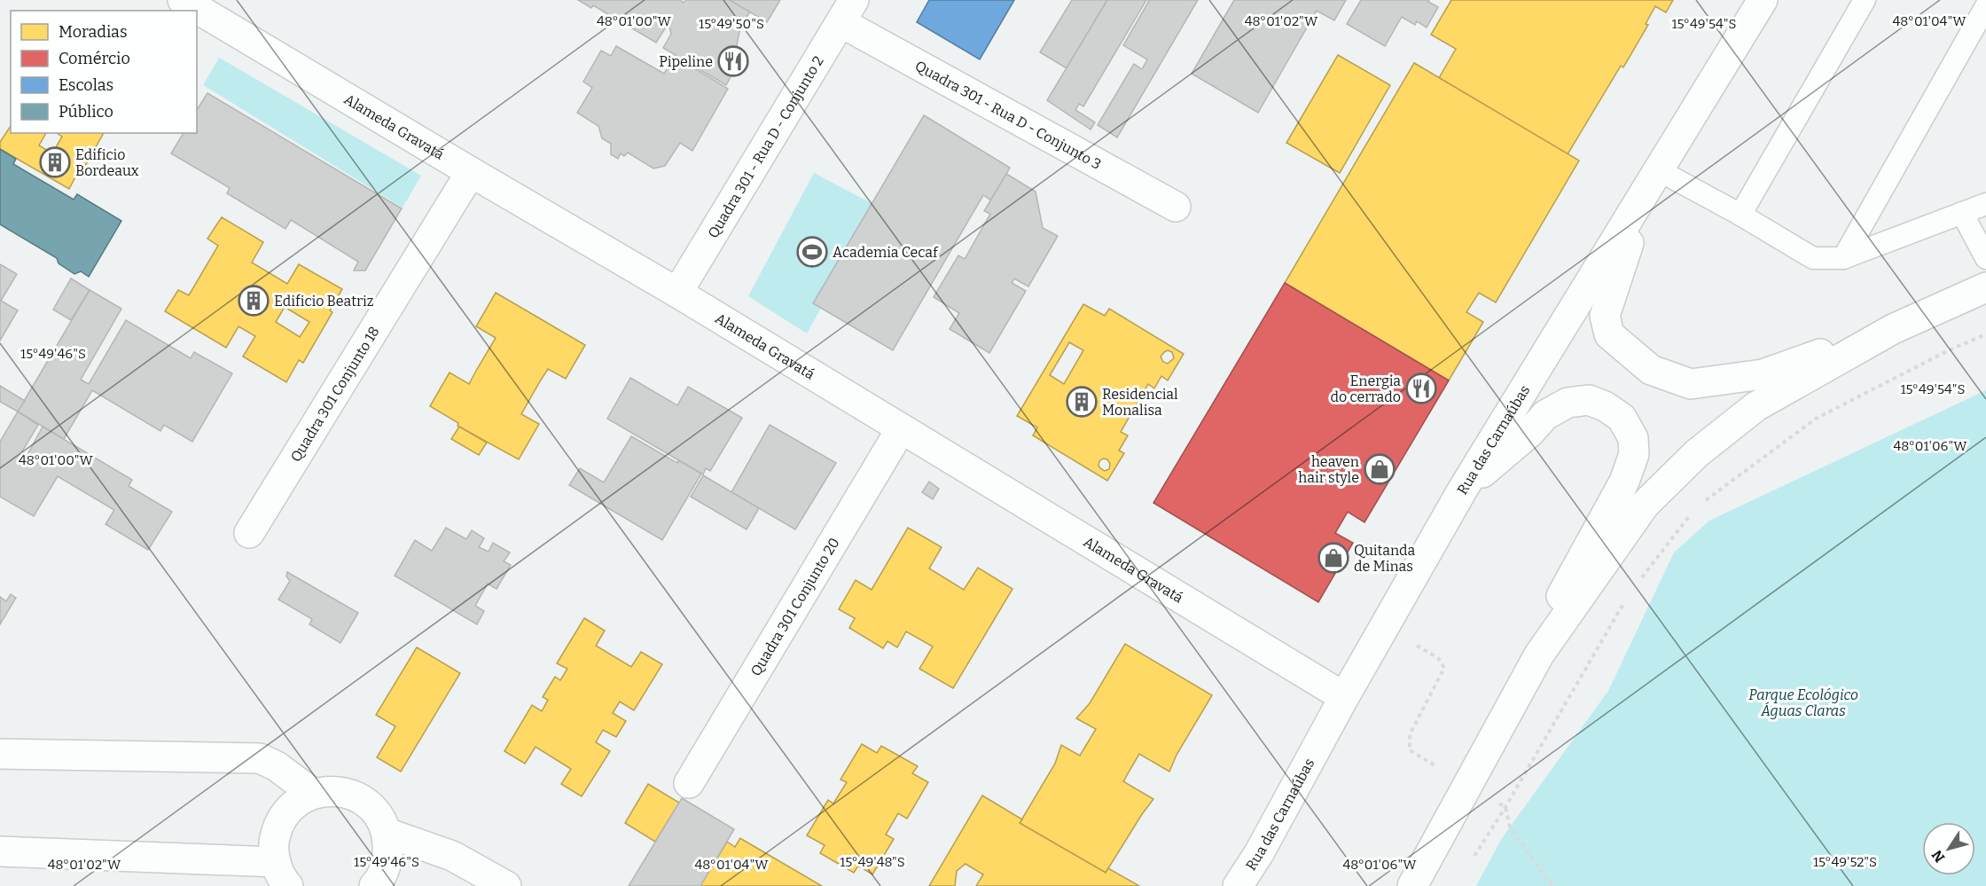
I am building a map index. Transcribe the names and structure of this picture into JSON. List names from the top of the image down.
{
  "streets": {
    "street": [
      "Quadra 301 - Rua D - Conjunto 3",
      "Alameda Gravatá",
      "Quadra 301 - Rua D - Conjunto 2",
      "Quadra 301 Conjunto 18",
      "Rua das Carnaúbas",
      "Quadra 301 Conjunto 20"
    ]
  },
  "crossings": [
    ["Quadra 301 - Rua D - Conjunto 3", "Quadra 301 - Rua D - Conjunto 2"],
    ["Alameda Gravatá", "Quadra 301 - Rua D - Conjunto 2"],
    ["Alameda Gravatá", "Quadra 301 Conjunto 18"],
    ["Alameda Gravatá", "Rua das Carnaúbas"],
    ["Alameda Gravatá", "Quadra 301 Conjunto 20"]
  ],
  "parks": ["Parque Ecológico Águas Claras"],
  "places": {
    "restaurant": ["Pipeline", "Energia do cerrado"],
    "building": ["Edificio Bordeaux", "Edificio Beatriz", "Residencial Monalisa"],
    "sports": ["Academia Cecaf"],
    "shop": ["heaven hair style", "Quitanda de Minas"]
  },
  "legend": [
    "Moradias",
    "Comércio",
    "Escolas",
    "Público"
  ],
  "north": "bottom left",
  "coordinates": [
    "48°01'00\"W",
    "48°01'02\"W",
    "48°01'04\"W",
    "15°49'50\"S",
    "15°49'54\"S",
    "15°49'46\"S",
    "48°01'06\"W",
    "15°49'48\"S",
    "15°49'52\"S"
  ]
}
